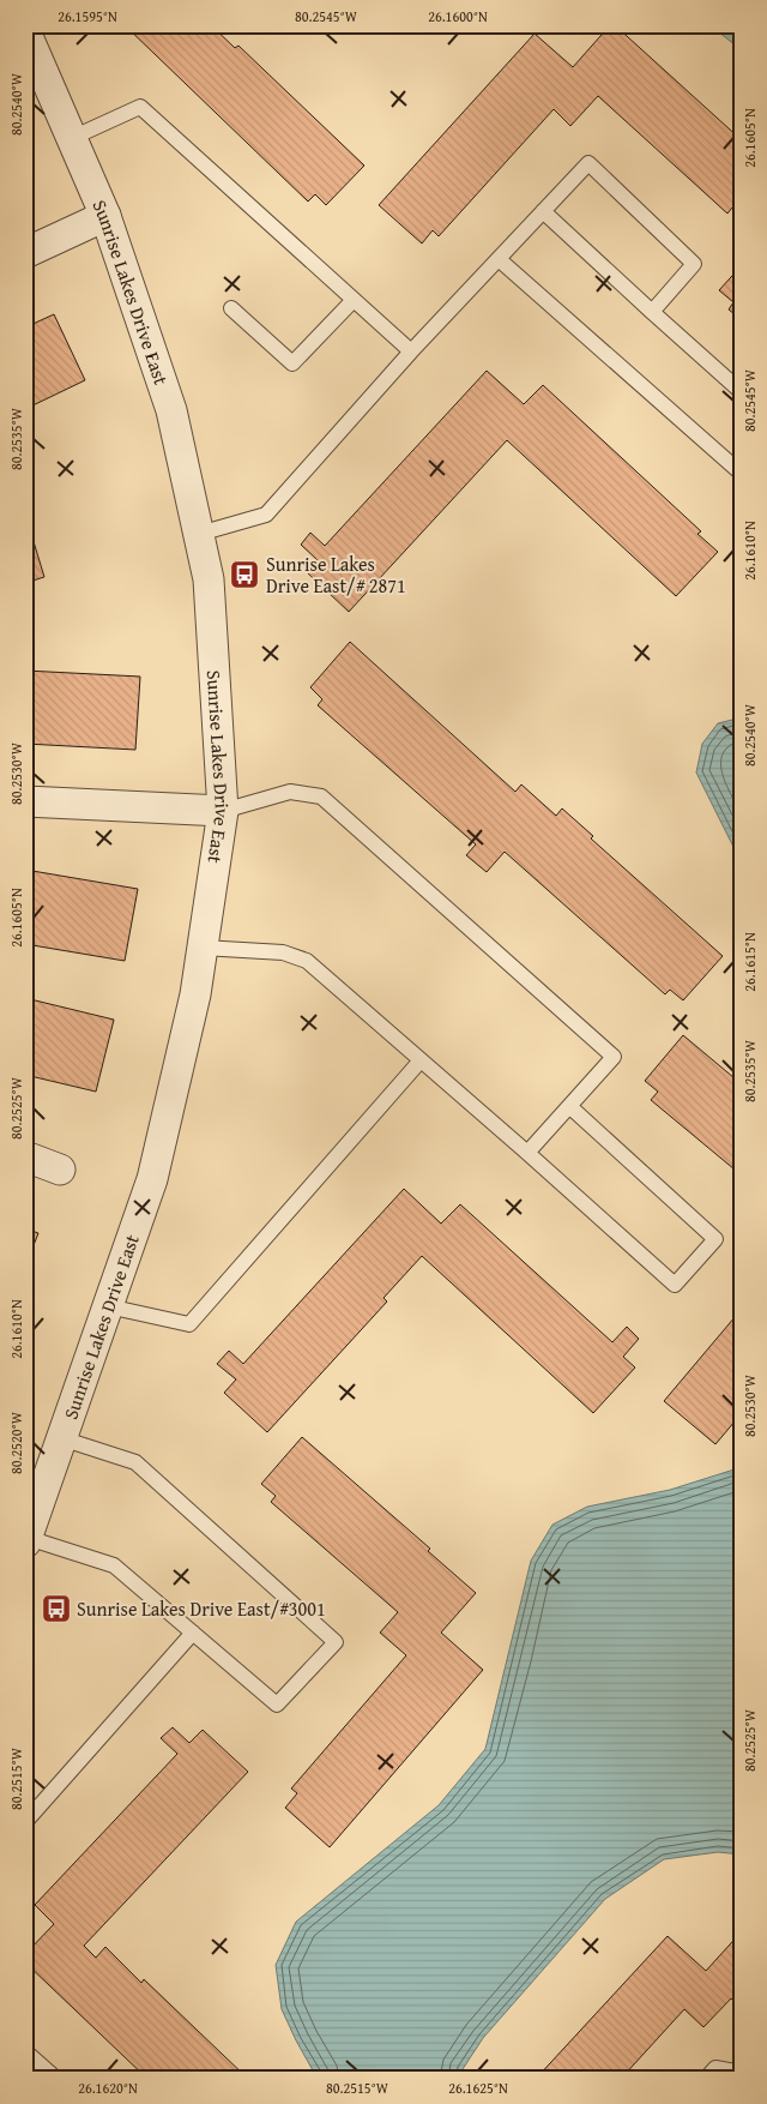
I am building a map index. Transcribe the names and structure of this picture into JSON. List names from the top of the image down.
{
  "streets": {
    "street": ["Sunrise Lakes Drive East"]
  },
  "places": {
    "bus stop": ["Sunrise Lakes Drive East/# 2871", "Sunrise Lakes Drive East/#3001"]
  },
  "coordinates": [
    "26.1595°N",
    "80.2545°W",
    "26.1600°N",
    "80.2540°W",
    "26.1605°N",
    "80.2535°W",
    "26.1610°N",
    "80.2530°W",
    "26.1615°N",
    "80.2525°W",
    "80.2520°W",
    "80.2515°W",
    "26.1620°N",
    "26.1625°N"
  ]
}
